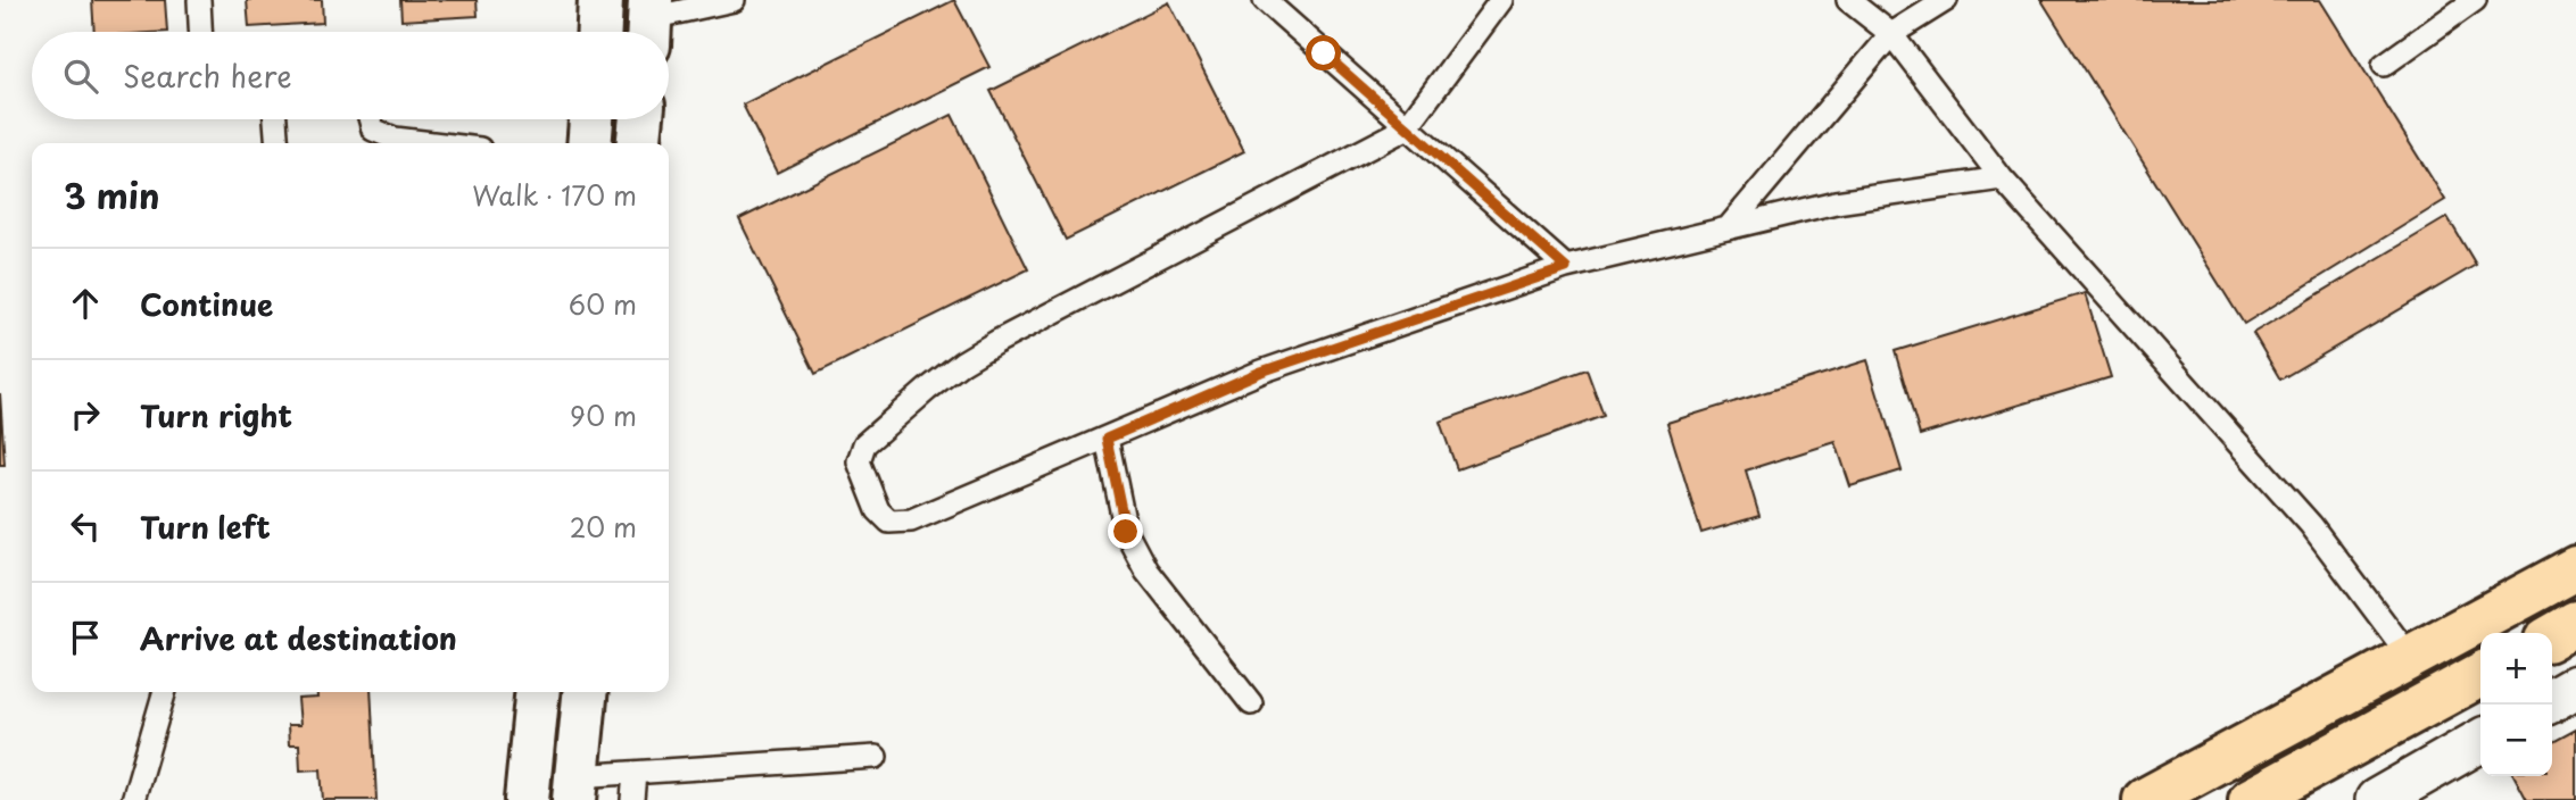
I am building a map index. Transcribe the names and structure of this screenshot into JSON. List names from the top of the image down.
{
  "page": {
    "search": "Search here",
    "heading": ["3 min", "Walk · 170 m"],
    "list": [
      ["Continue", "60 m"],
      ["Turn right", "90 m"],
      ["Turn left", "20 m"],
      "Arrive at destination"
    ],
    "map_buttons": ["+", "−"]
  }
}
